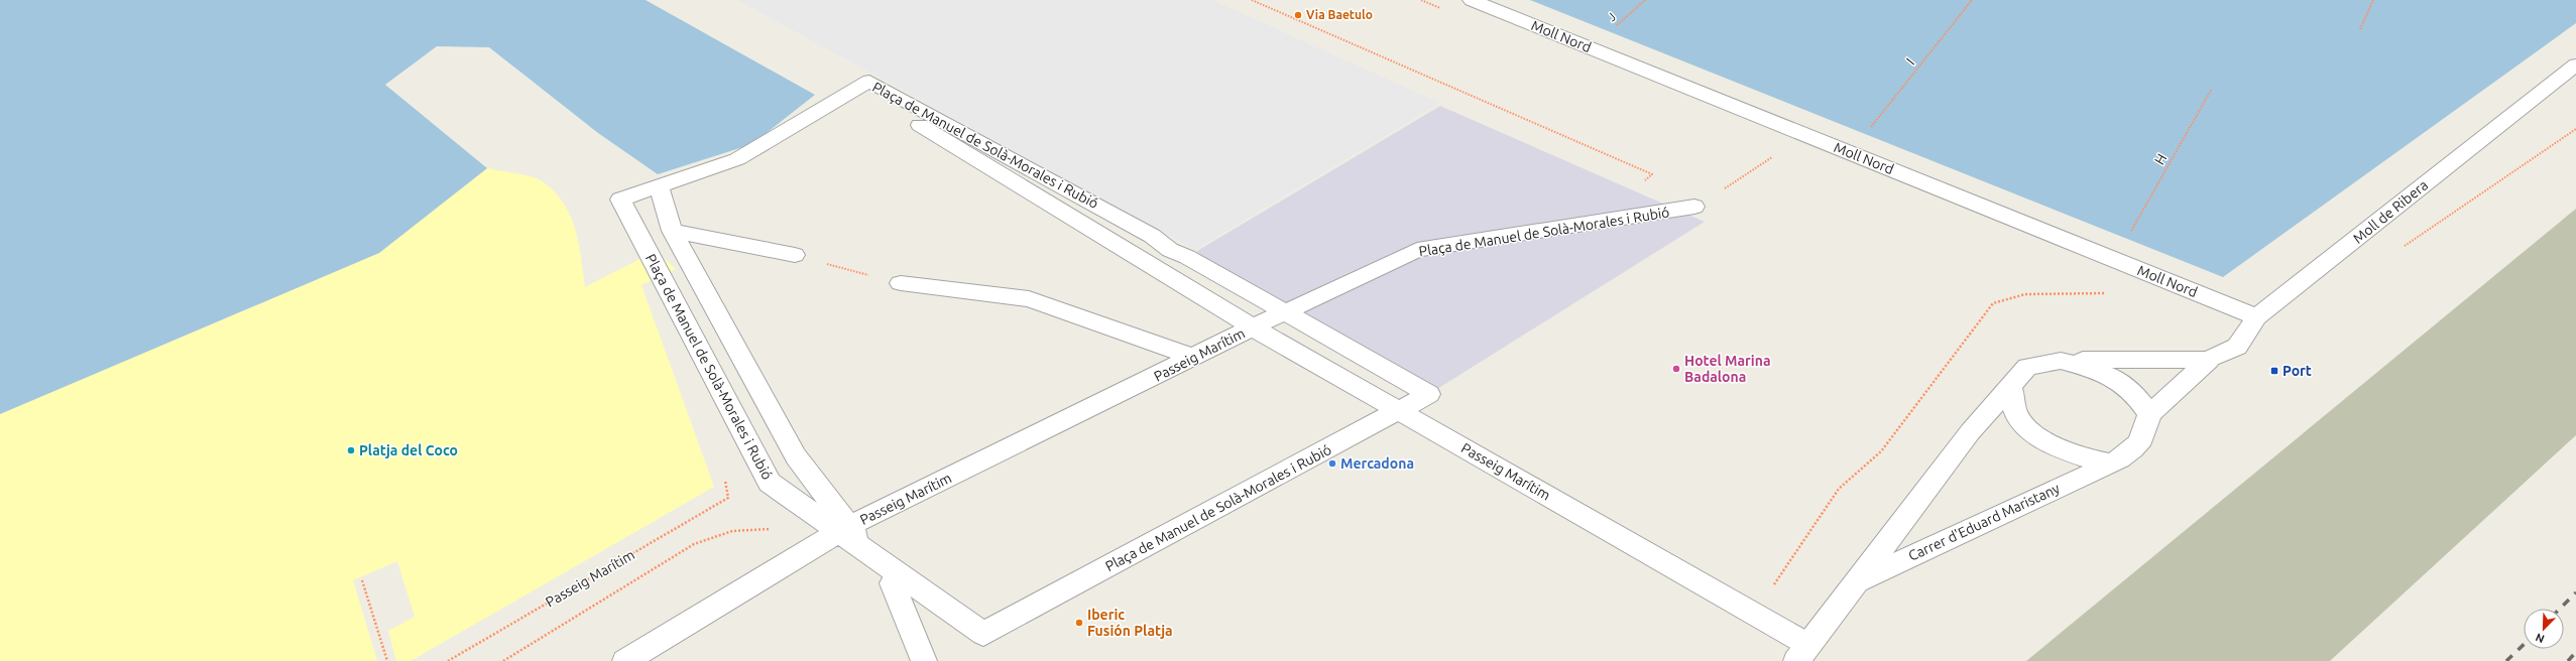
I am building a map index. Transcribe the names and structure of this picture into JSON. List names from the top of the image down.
{
  "streets": {
    "street": [
      "Moll Nord",
      "Plaça de Manuel de Solà-Morales i Rubió",
      "Moll de Ribera",
      "Passeig Marítim",
      "Carrer d'Eduard Maristany"
    ],
    "path": ["J", "I", "H"]
  },
  "crossings": [
    ["Moll Nord", "Moll de Ribera"],
    ["Plaça de Manuel de Solà-Morales i Rubió", "Passeig Marítim"],
    ["Passeig Marítim", "Carrer d'Eduard Maristany"]
  ],
  "places": {
    "other": [
      "Via Baetulo",
      "Hotel Marina Badalona",
      "Platja del Coco",
      "Mercadona",
      "Iberic Fusión Platja"
    ],
    "transit": ["Port"]
  },
  "north": "bottom left"
}
